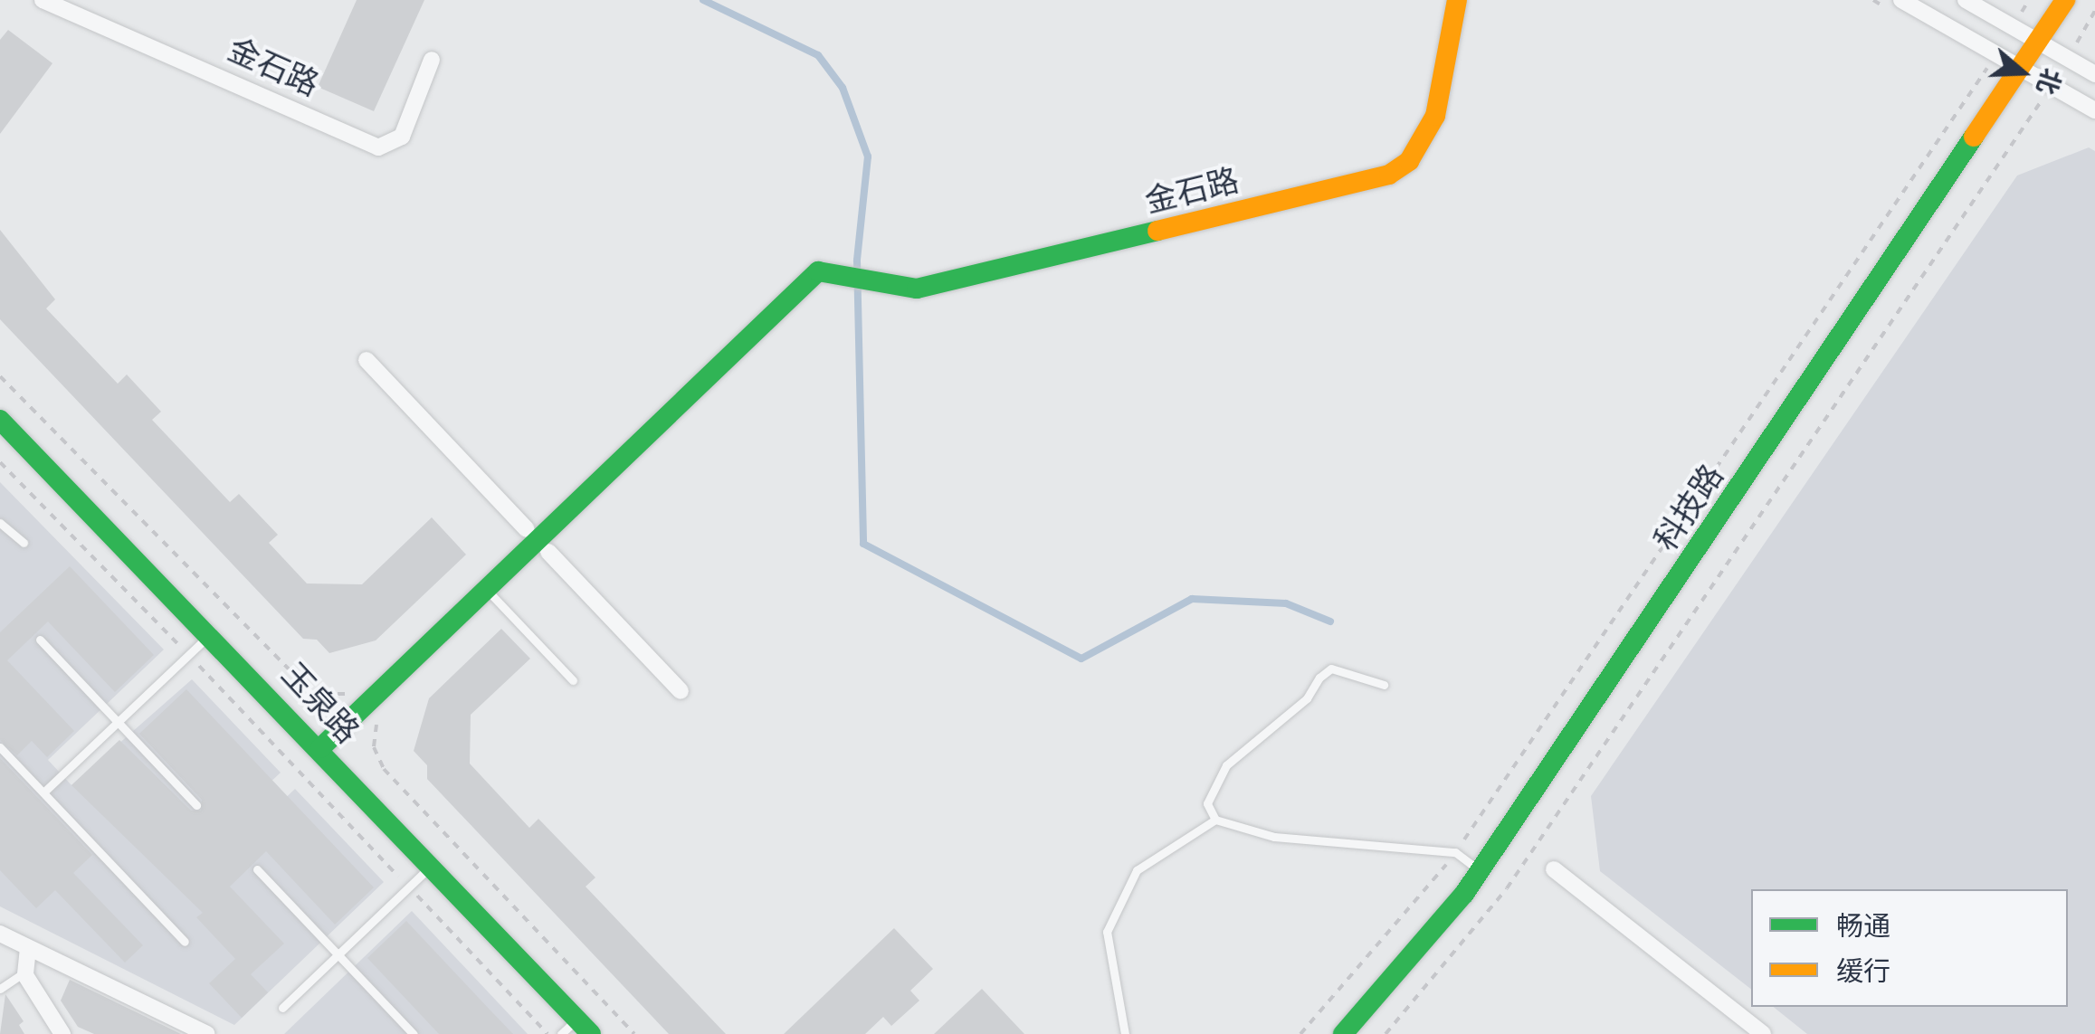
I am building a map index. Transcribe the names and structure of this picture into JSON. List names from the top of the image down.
{
  "streets": {
    "street": ["金石路", "科技路", "玉泉路"]
  },
  "legend": ["畅通", "缓行"],
  "north": "right"
}
